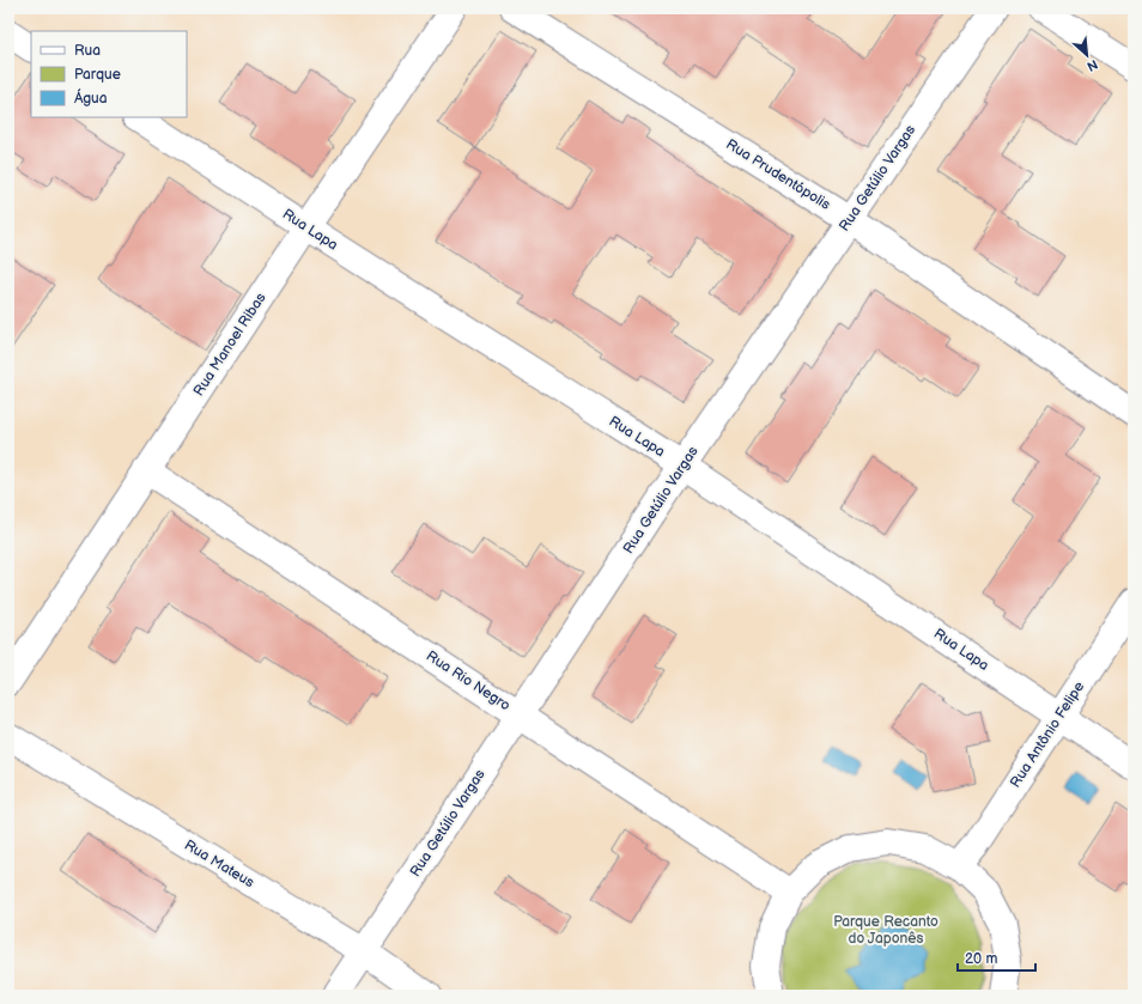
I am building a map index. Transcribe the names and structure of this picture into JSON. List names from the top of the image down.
{
  "streets": {
    "street": [
      "Rua Prudentópolis",
      "Rua Getúlio Vargas",
      "Rua Lapa",
      "Rua Manoel Ribas",
      "Rua Rio Negro",
      "Rua Antônio Felipe",
      "Rua Mateus"
    ]
  },
  "crossings": [
    ["Rua Prudentópolis", "Rua Getúlio Vargas"],
    ["Rua Getúlio Vargas", "Rua Lapa"],
    ["Rua Getúlio Vargas", "Rua Rio Negro"],
    ["Rua Getúlio Vargas", "Rua Mateus"],
    ["Rua Lapa", "Rua Manoel Ribas"],
    ["Rua Lapa", "Rua Antônio Felipe"],
    ["Rua Manoel Ribas", "Rua Rio Negro"]
  ],
  "parks": ["Parque Recanto do Japonês"],
  "legend": ["Rua", "Parque", "Água"],
  "scale_bar": "20 m",
  "north": "bottom right"
}
